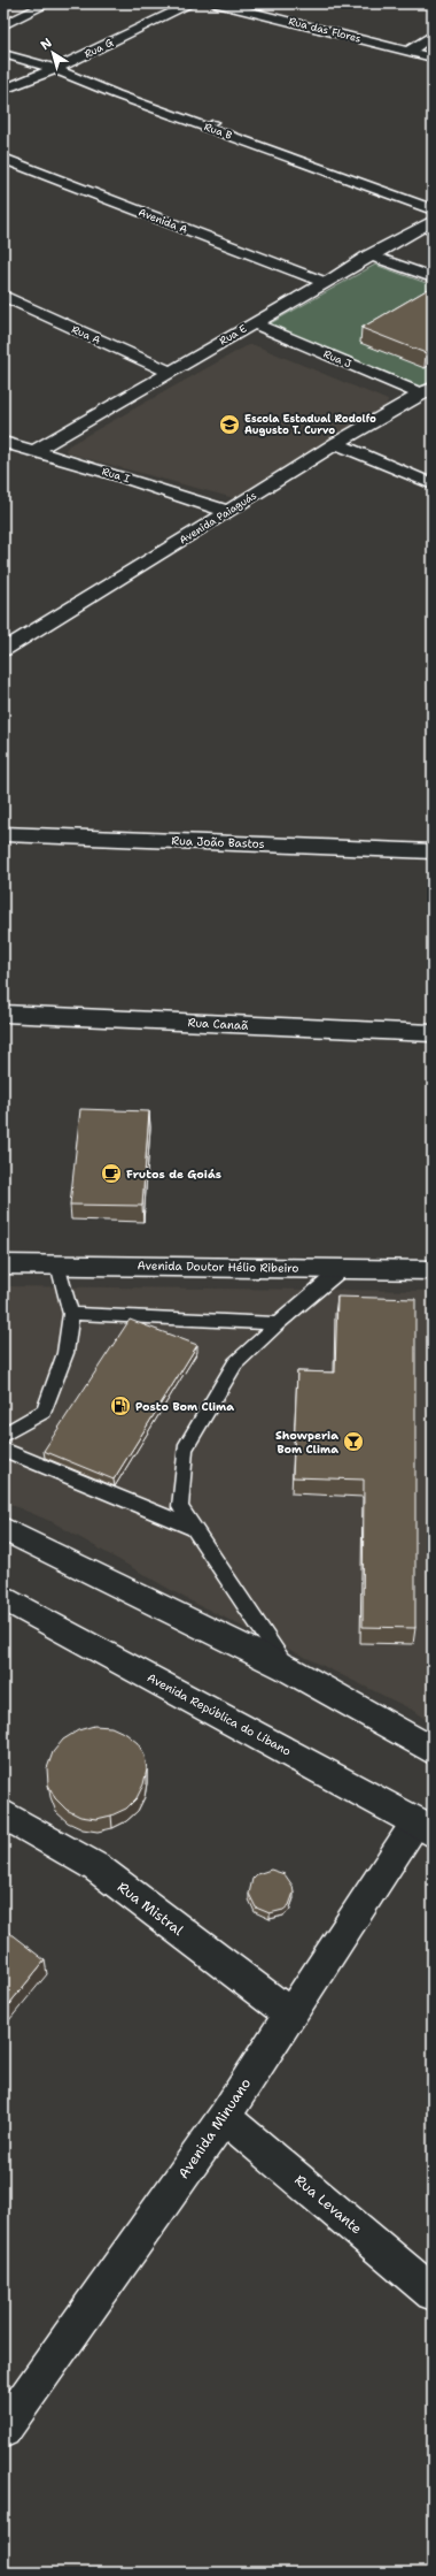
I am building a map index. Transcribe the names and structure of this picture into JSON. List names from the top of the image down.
{
  "streets": {
    "street": [
      "Rua das Flores",
      "Rua G",
      "Rua B",
      "Avenida A",
      "Rua A",
      "Rua E",
      "Rua J",
      "Rua I",
      "Avenida Paiaguás",
      "Rua João Bastos",
      "Rua Canaã",
      "Avenida Doutor Hélio Ribeiro",
      "Avenida República do Líbano",
      "Rua Mistral",
      "Avenida Minuano",
      "Rua Levante"
    ]
  },
  "crossings": [
    ["Rua G", "Rua B"],
    ["Avenida A", "Rua E"],
    ["Rua A", "Rua E"],
    ["Rua E", "Rua J"],
    ["Rua E", "Rua I"],
    ["Rua J", "Avenida Paiaguás"],
    ["Rua I", "Avenida Paiaguás"],
    ["Avenida República do Líbano", "Avenida Minuano"],
    ["Rua Mistral", "Avenida Minuano"],
    ["Avenida Minuano", "Rua Levante"]
  ],
  "places": {
    "school or university": ["Escola Estadual Rodolfo Augusto T. Curvo"],
    "cafe": ["Frutos de Goiás"],
    "fuel station": ["Posto Bom Clima"],
    "bar": ["Showperia Bom Clima"]
  },
  "north": "top left"
}
